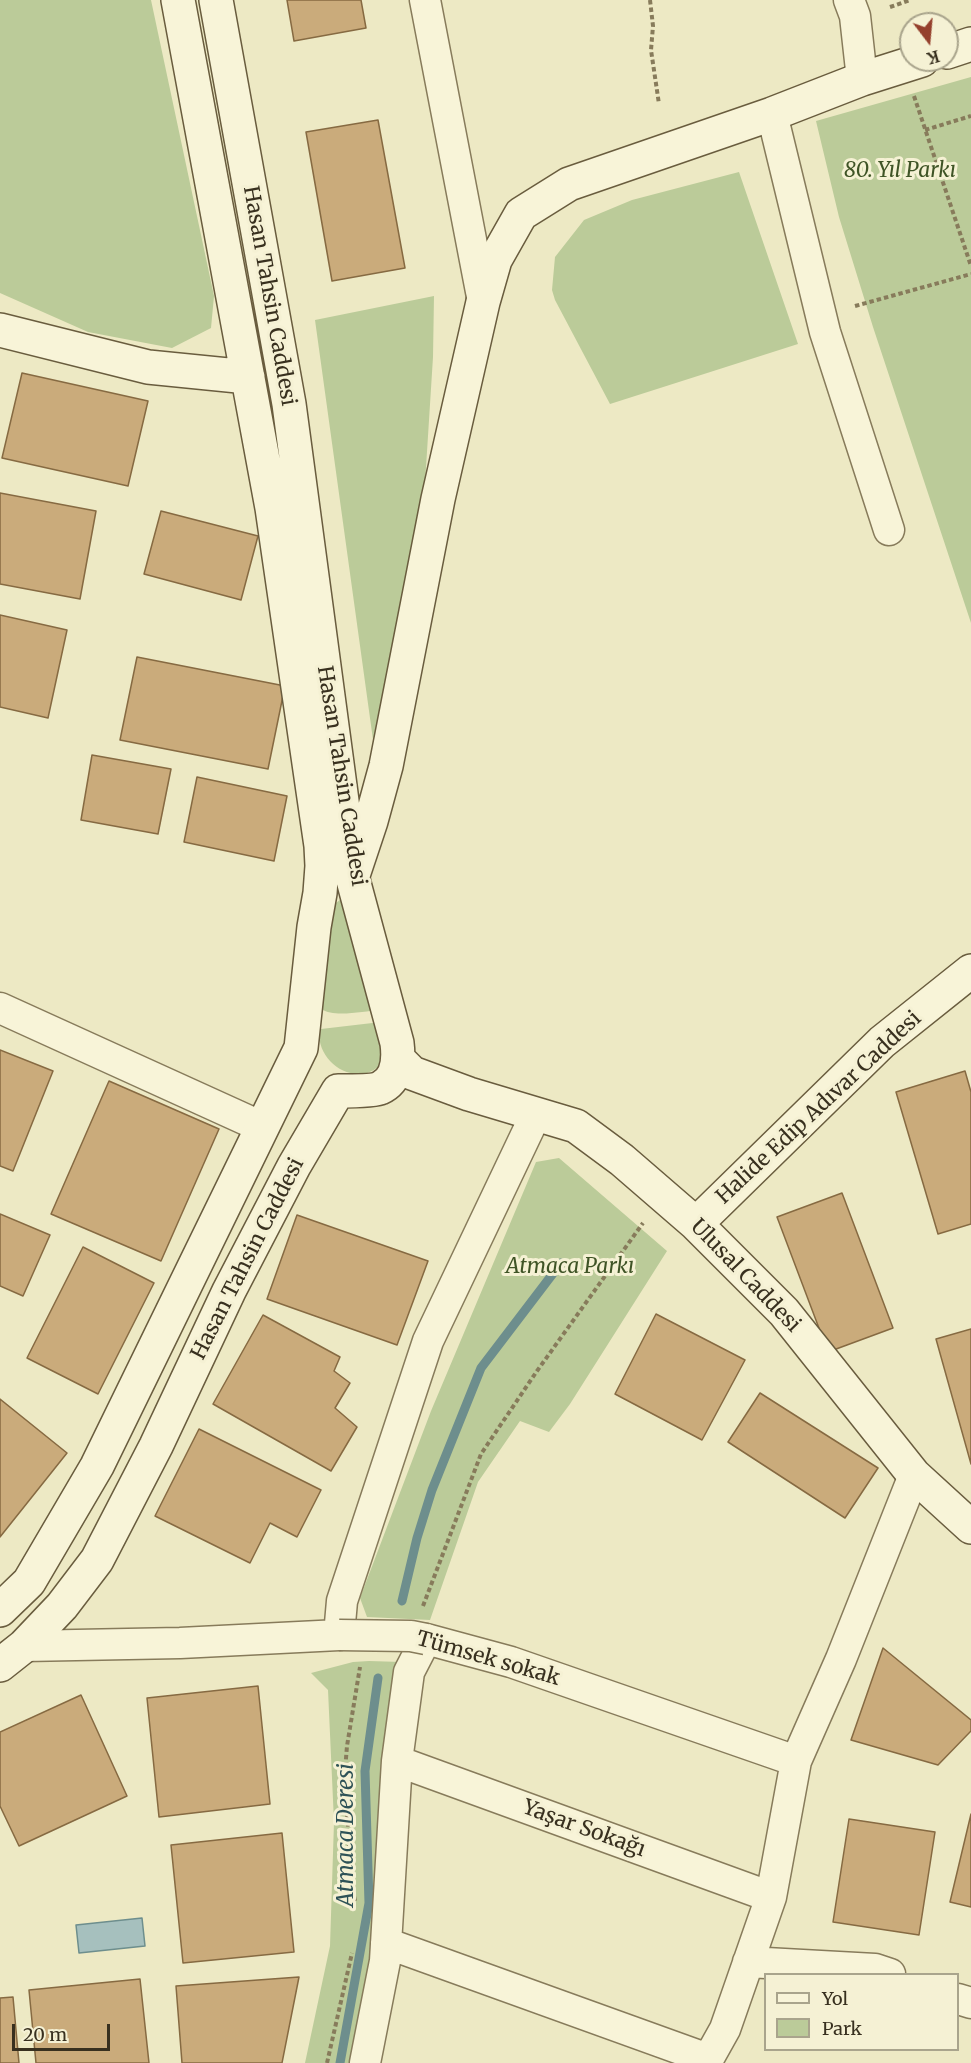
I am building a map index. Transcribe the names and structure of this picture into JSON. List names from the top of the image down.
{
  "streets": {
    "main road": ["Hasan Tahsin Caddesi", "Halide Edip Adıvar Caddesi", "Ulusal Caddesi"],
    "street": ["Tümsek sokak", "Yaşar Sokağı"]
  },
  "crossings": [
    ["Hasan Tahsin Caddesi", "Tümsek sokak"],
    ["Halide Edip Adıvar Caddesi", "Ulusal Caddesi"]
  ],
  "water": ["Atmaca Deresi"],
  "parks": ["80. Yıl Parkı", "Atmaca Parkı"],
  "legend": ["Yol", "Park"],
  "scale_bar": "20 m",
  "north": "bottom"
}
